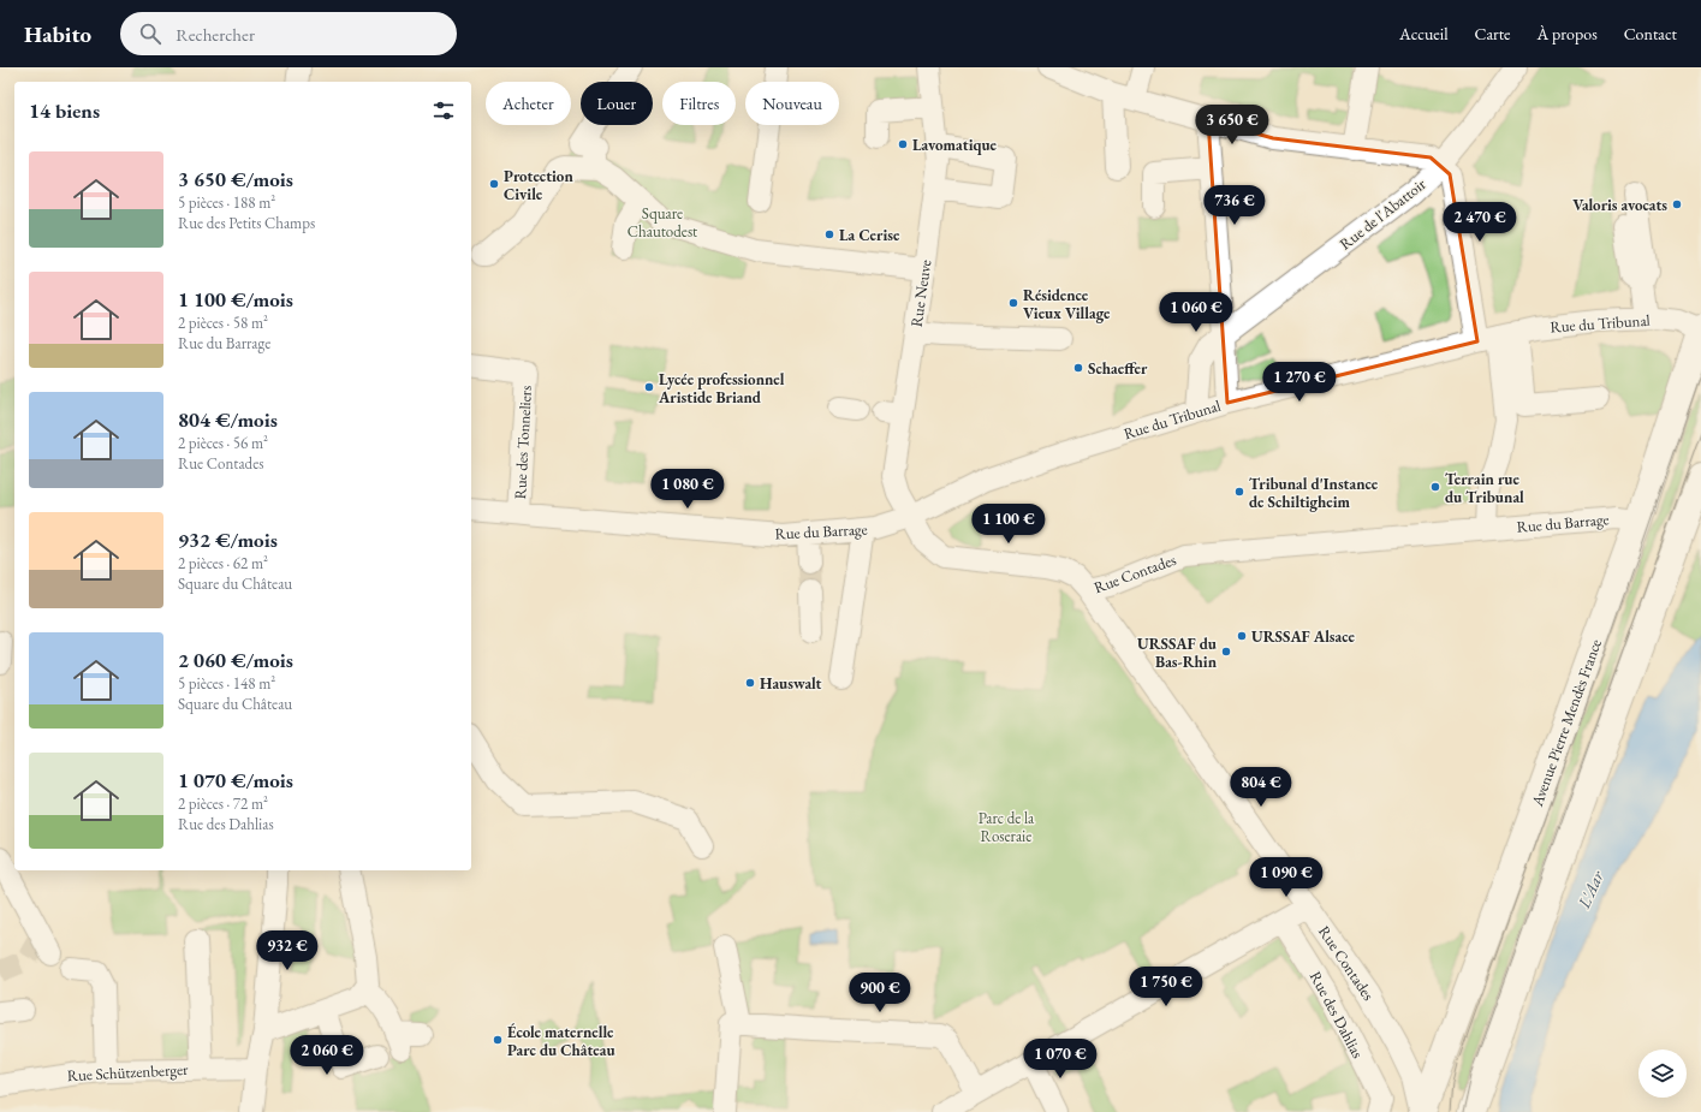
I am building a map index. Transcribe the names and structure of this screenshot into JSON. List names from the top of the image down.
{
  "streets": {
    "main road": ["Avenue Pierre Mendès France"],
    "street": [
      "Rue de l'Abattoir",
      "Rue Neuve",
      "Rue du Tribunal",
      "Rue des Tonneliers",
      "Rue du Barrage",
      "Rue Contades",
      "Rue des Dahlias",
      "Rue Schützenberger"
    ]
  },
  "crossings": [
    ["Rue de l'Abattoir", "Rue du Tribunal"],
    ["Rue Neuve", "Rue du Tribunal"],
    ["Rue Neuve", "Rue du Barrage"],
    ["Rue du Tribunal", "Rue du Barrage"],
    ["Rue du Tribunal", "Avenue Pierre Mendès France"],
    ["Rue des Tonneliers", "Rue du Barrage"],
    ["Rue du Barrage", "Rue Contades"],
    ["Rue du Barrage", "Avenue Pierre Mendès France"],
    ["Rue Contades", "Avenue Pierre Mendès France"]
  ],
  "water": ["L'Aar"],
  "parks": ["Square Chautodest", "Parc de la Roseraie"],
  "places": [
    "Lavomatique",
    "Protection Civile",
    "Valoris avocats",
    "La Cerise",
    "Résidence Vieux Village",
    "Schaeffer",
    "Lycée professionnel Aristide Briand",
    "Terrain rue du Tribunal",
    "Tribunal d'Instance de Schiltigheim",
    "URSSAF Alsace",
    "URSSAF du Bas-Rhin",
    "Hauswalt",
    "École maternelle Parc du Château"
  ],
  "page": {
    "header": "Habito",
    "search": "Rechercher",
    "nav": [
      "Accueil",
      "Carte",
      "À propos",
      "Contact"
    ],
    "chip": [
      "Acheter",
      "Louer",
      "Filtres",
      "Nouveau"
    ],
    "heading": "14 biens",
    "price": [
      "3 650 €",
      "736 €",
      "2 470 €",
      "1 060 €",
      "1 270 €",
      "1 080 €",
      "1 100 €",
      "804 €",
      "1 090 €",
      "932 €",
      "1 750 €",
      "900 €",
      "2 060 €",
      "1 070 €"
    ],
    "list": [
      {
        "name": "3 650 €/mois",
        "note": "5 pièces · 188 m² · Rue des Petits Champs"
      },
      {
        "name": "1 100 €/mois",
        "note": "2 pièces · 58 m² · Rue du Barrage"
      },
      {
        "name": "804 €/mois",
        "note": "2 pièces · 56 m² · Rue Contades"
      },
      {
        "name": "932 €/mois",
        "note": "2 pièces · 62 m² · Square du Château"
      },
      {
        "name": "2 060 €/mois",
        "note": "5 pièces · 148 m² · Square du Château"
      },
      {
        "name": "1 070 €/mois",
        "note": "2 pièces · 72 m² · Rue des Dahlias"
      }
    ]
  }
}
